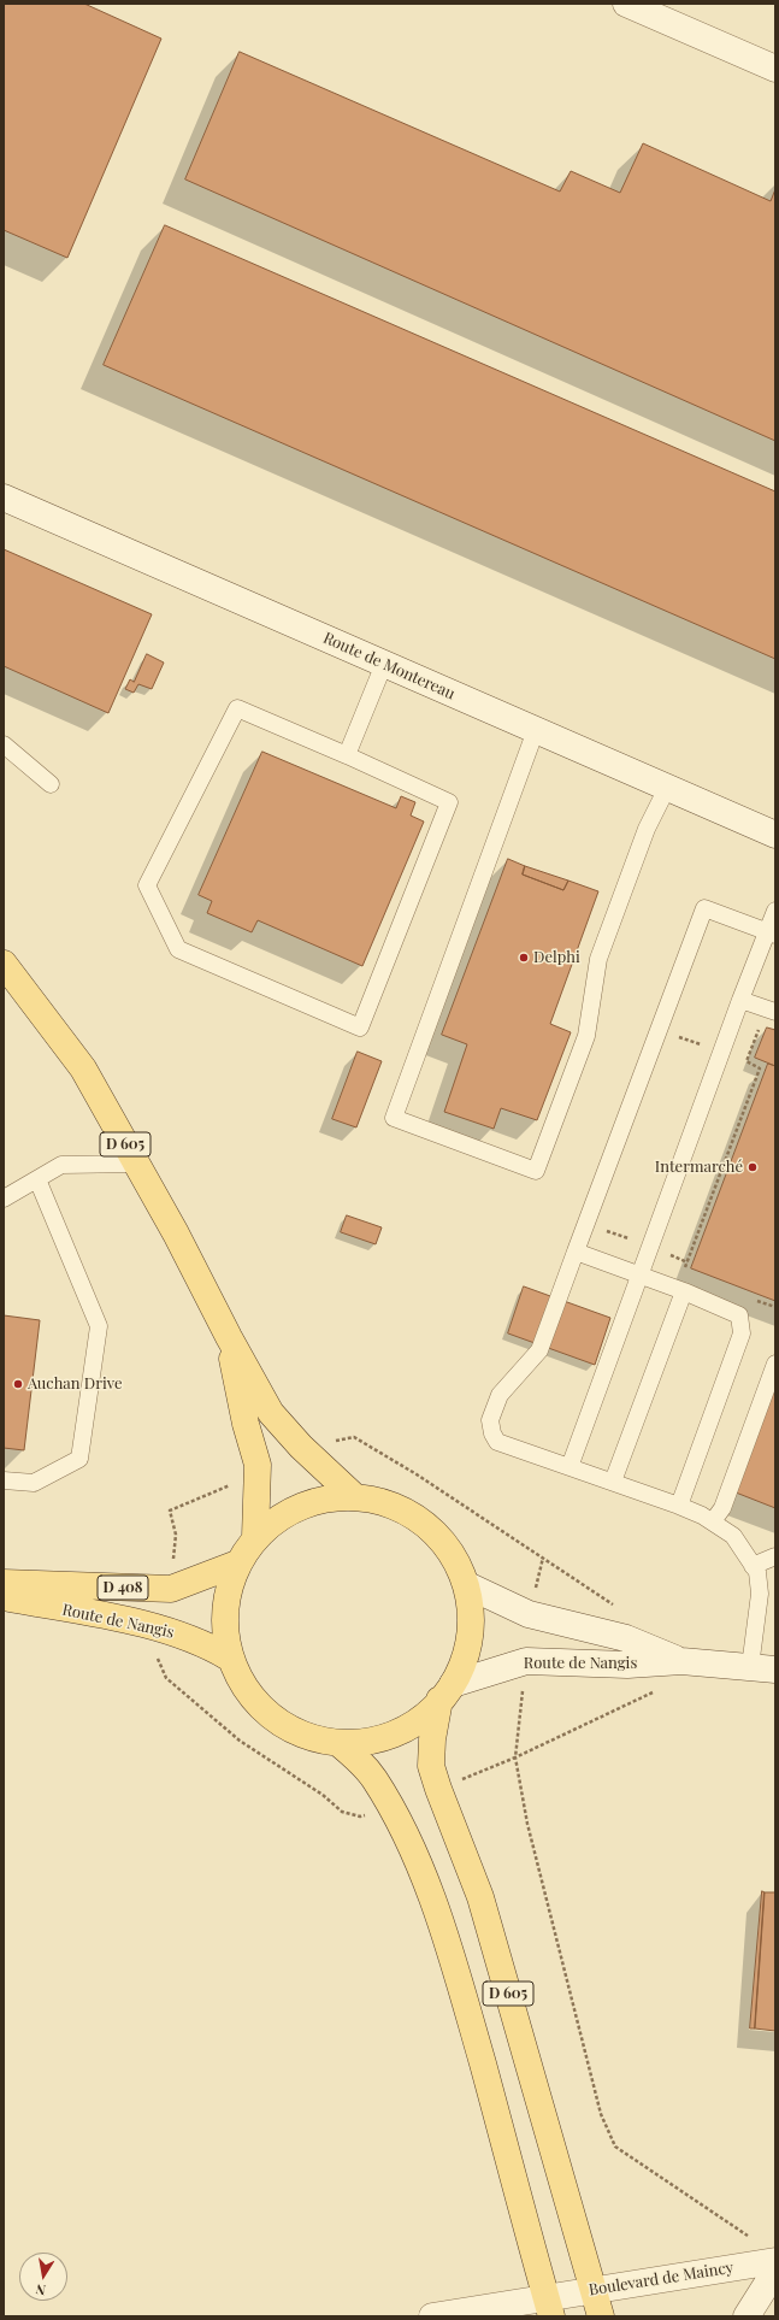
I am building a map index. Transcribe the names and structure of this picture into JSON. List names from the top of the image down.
{
  "streets": {
    "main road": [
      "Route de Montereau",
      "D 605",
      "D 408",
      "Route de Nangis",
      "Boulevard de Maincy"
    ]
  },
  "crossings": [
    ["D 605", "Route de Nangis"],
    ["D 605", "Boulevard de Maincy"]
  ],
  "places": ["Delphi", "Intermarché", "Auchan Drive"],
  "north": "bottom"
}
